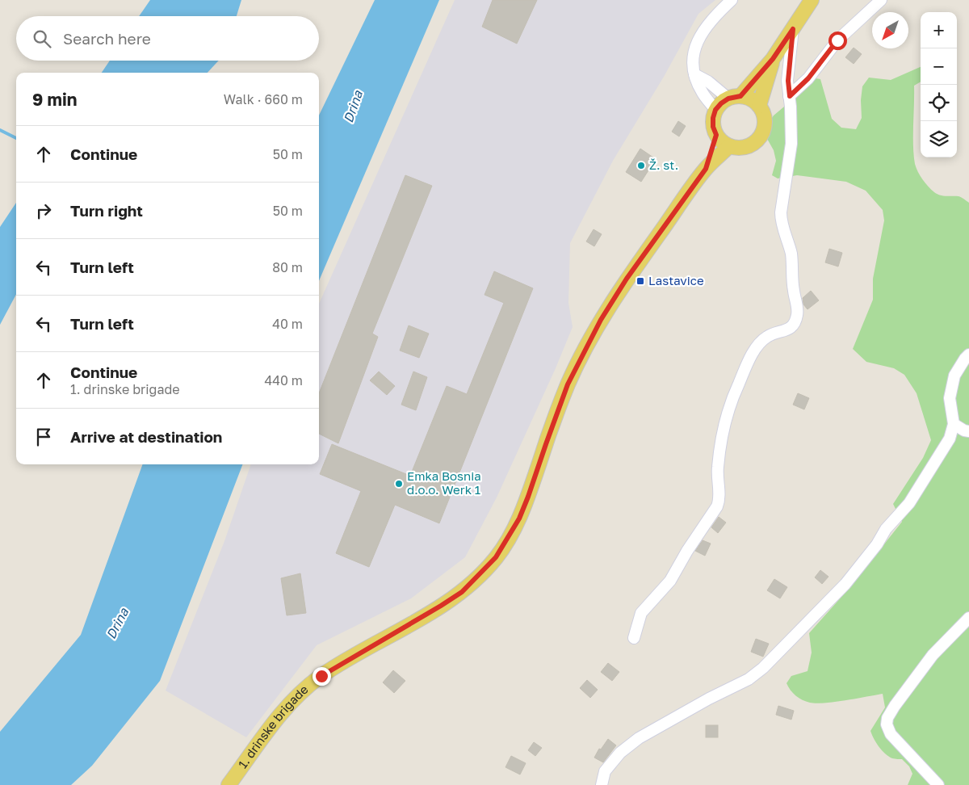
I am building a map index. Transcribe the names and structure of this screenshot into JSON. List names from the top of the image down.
{
  "streets": {
    "main road": ["1. drinske brigade"]
  },
  "water": ["Drina"],
  "places": {
    "other": ["Ž. st.", "Emka Bosnia d.o.o. Werk 1"],
    "transit": ["Lastavice"]
  },
  "north": "bottom left",
  "page": {
    "map_buttons": ["+", "−"],
    "search": "Search here",
    "heading": ["9 min", "Walk · 660 m"],
    "list": [
      ["Continue", "50 m"],
      ["Turn right", "50 m"],
      ["Turn left", "80 m"],
      ["Turn left", "40 m"],
      ["Continue", "1. drinske brigade", "440 m"],
      "Arrive at destination"
    ]
  }
}
